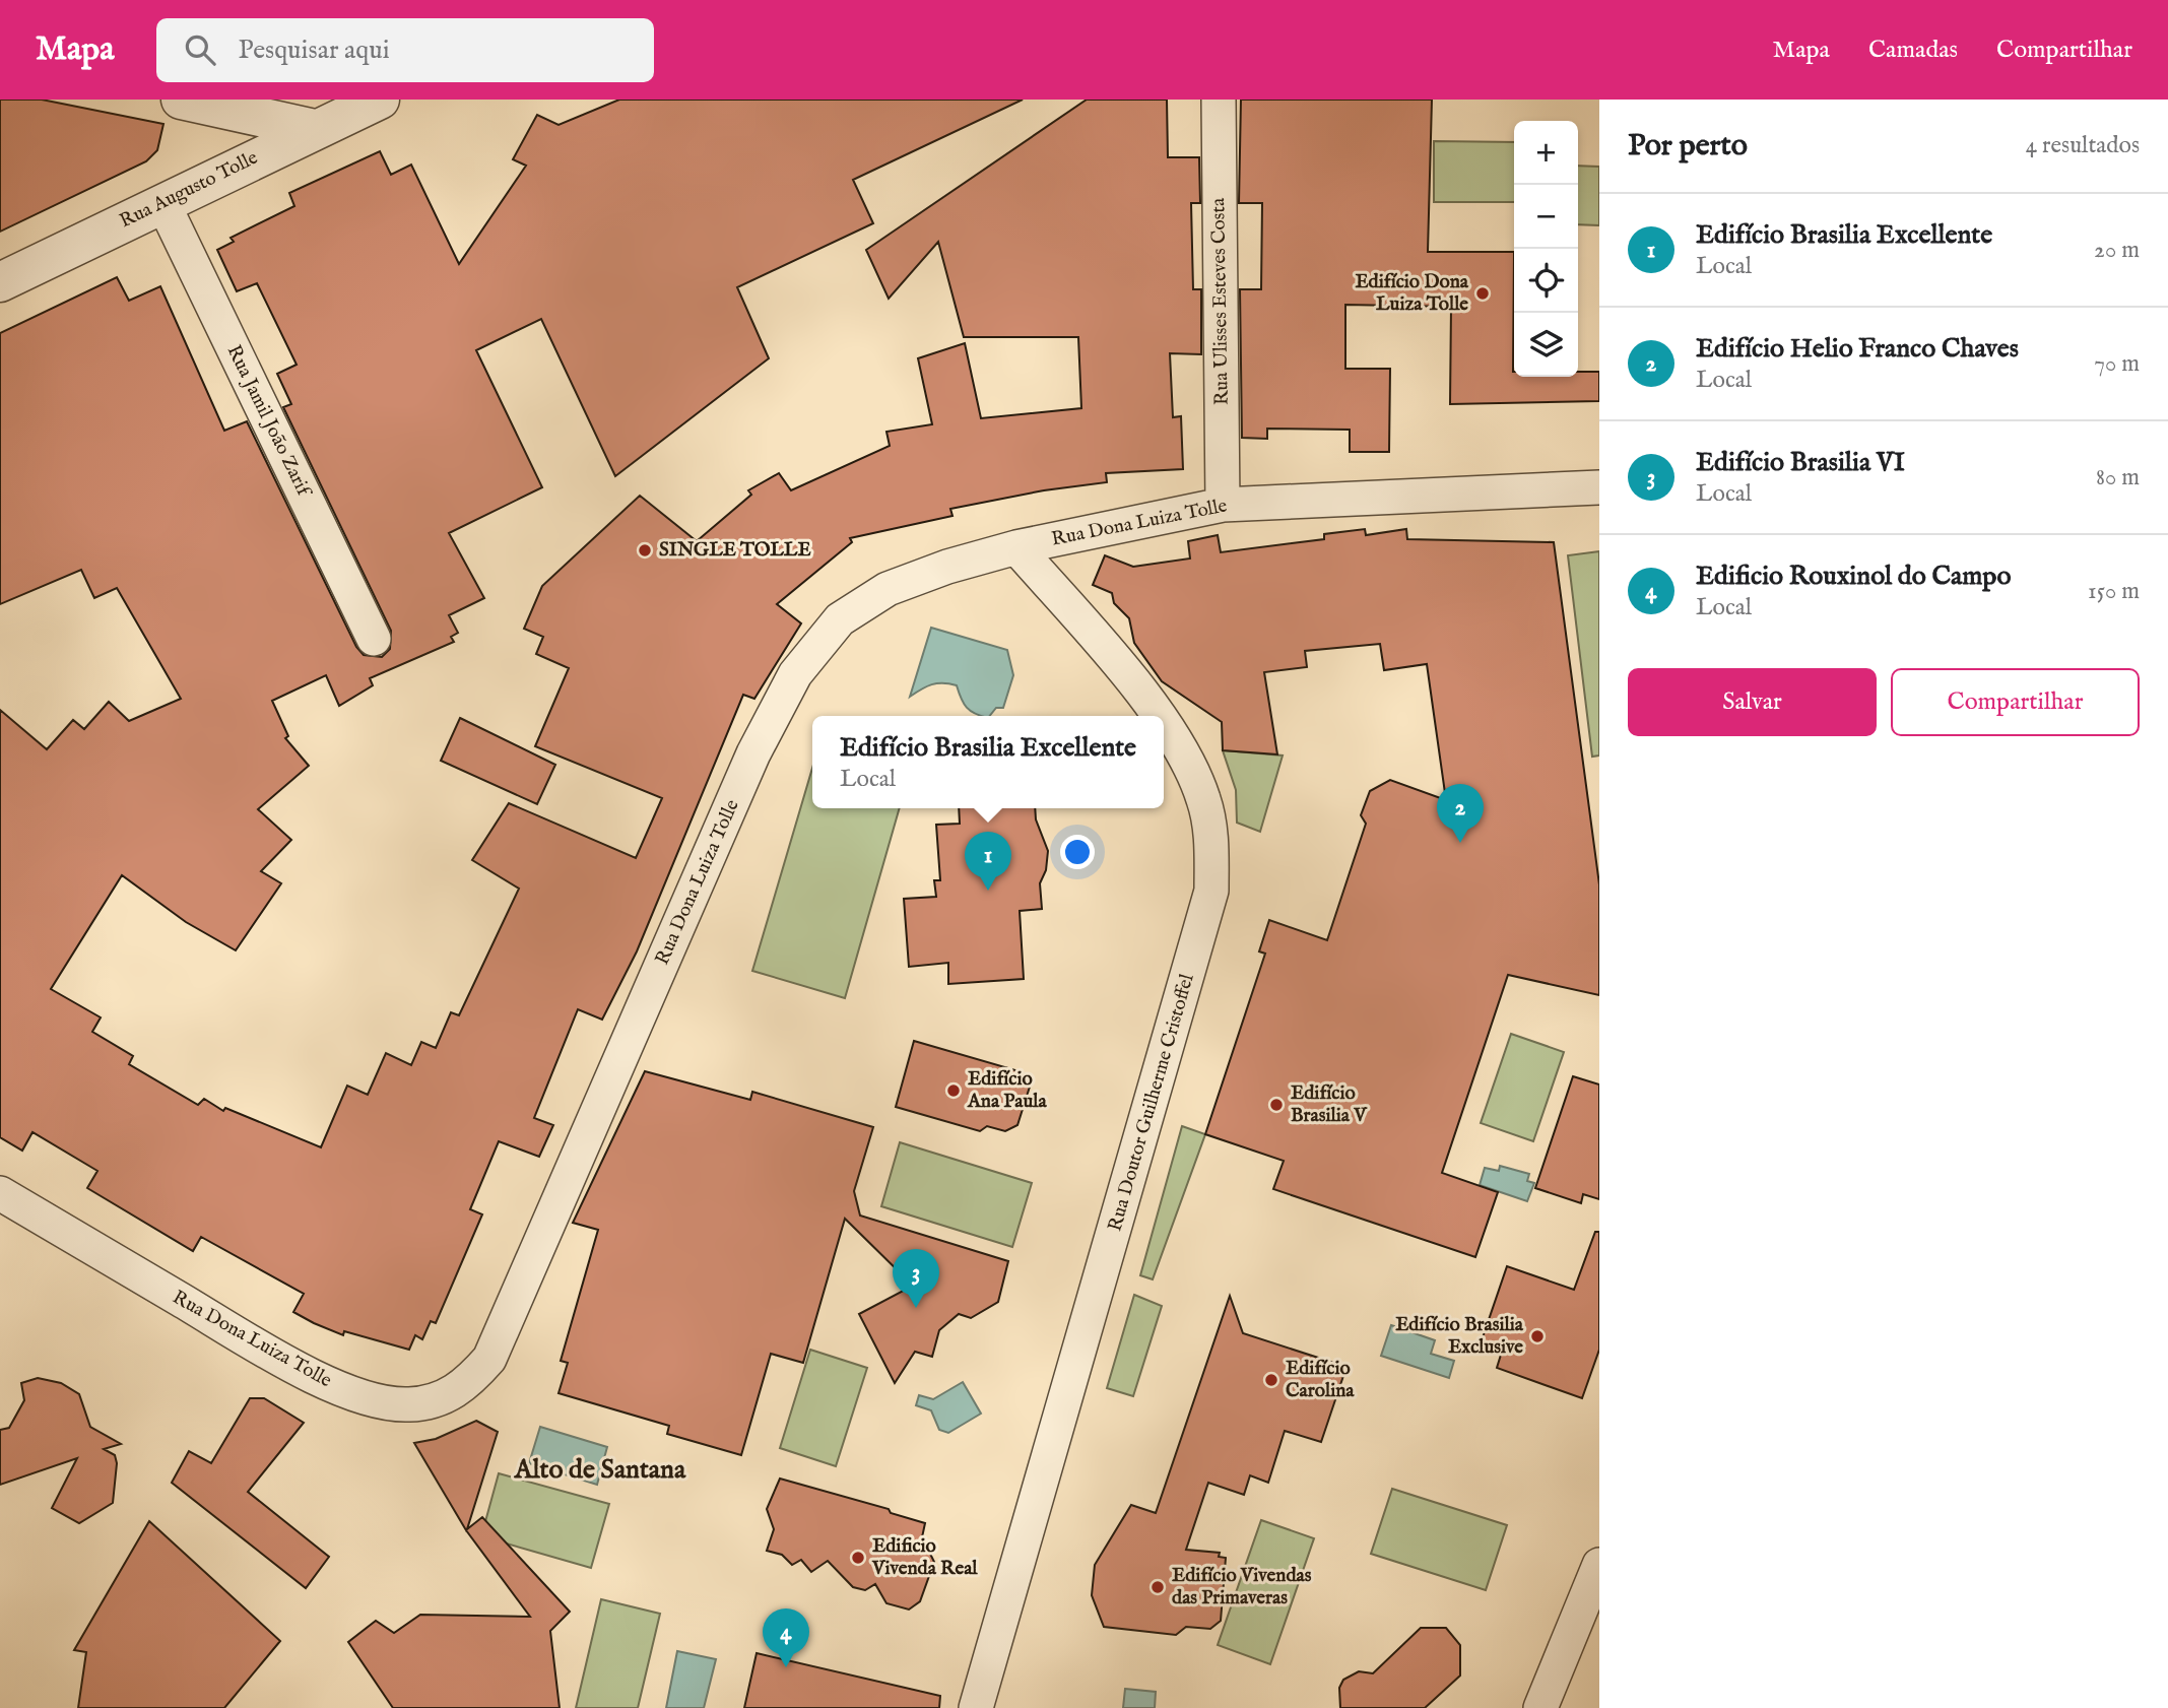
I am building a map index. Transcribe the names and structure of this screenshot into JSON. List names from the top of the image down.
{
  "streets": {
    "street": [
      "Rua Augusto Tolle",
      "Rua Ulisses Esteves Costa",
      "Rua Jamil João Zarif",
      "Rua Dona Luiza Tolle",
      "Rua Doutor Guilherme Cristoffel"
    ]
  },
  "crossings": [
    ["Rua Augusto Tolle", "Rua Jamil João Zarif"],
    ["Rua Ulisses Esteves Costa", "Rua Dona Luiza Tolle"],
    ["Rua Dona Luiza Tolle", "Rua Doutor Guilherme Cristoffel"]
  ],
  "districts": ["Alto de Santana"],
  "places": [
    "Edifício Dona Luiza Tolle",
    "SINGLE TOLLE",
    "Edifício Ana Paula",
    "Edifício Brasilia V",
    "Edifício Brasilia Exclusive",
    "Edifício Carolina",
    "Edificio Vivenda Real",
    "Edifício Vivendas das Primaveras"
  ],
  "page": {
    "header": "Mapa",
    "search": "Pesquisar aqui",
    "nav": ["Mapa", "Camadas", "Compartilhar"],
    "heading": ["Por perto", "4 resultados"],
    "map_buttons": ["+", "−"],
    "list": [
      {
        "mark": "1",
        "name": "Edifício Brasilia Excellente",
        "note": "Local",
        "value": "20 m"
      },
      {
        "mark": "2",
        "name": "Edifício Helio Franco Chaves",
        "note": "Local",
        "value": "70 m"
      },
      {
        "mark": "3",
        "name": "Edifício Brasilia VI",
        "note": "Local",
        "value": "80 m"
      },
      {
        "mark": "4",
        "name": "Edificio Rouxinol do Campo",
        "note": "Local",
        "value": "150 m"
      }
    ],
    "buttons": ["Salvar", "Compartilhar"],
    "popup": ["Edifício Brasilia Excellente", "Local"],
    "pins": [
      "2",
      "1",
      "3",
      "4"
    ]
  }
}
